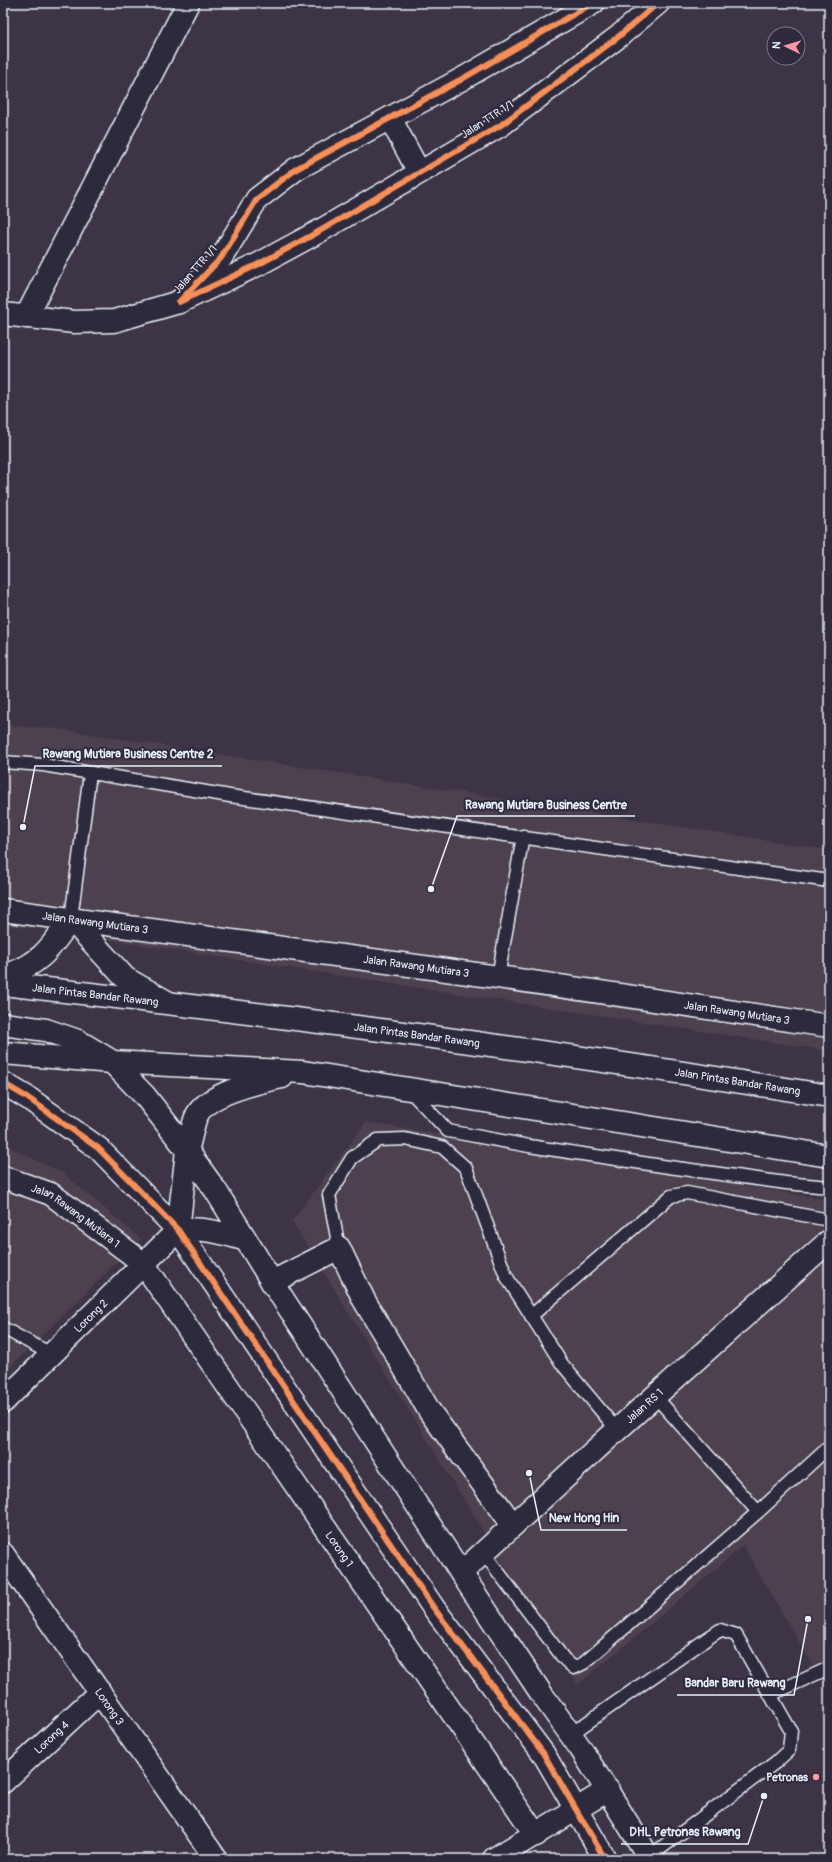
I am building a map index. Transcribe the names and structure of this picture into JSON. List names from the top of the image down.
{
  "streets": {
    "street": [
      "Jalan TTR 1/1",
      "Jalan Rawang Mutiara 3",
      "Jalan Pintas Bandar Rawang",
      "Jalan Rawang Mutiara 1",
      "Lorong 2",
      "Jalan RS 1",
      "Lorong 1",
      "Lorong 3",
      "Lorong 4"
    ]
  },
  "crossings": [
    ["Jalan Rawang Mutiara 1", "Lorong 2"],
    ["Jalan Rawang Mutiara 1", "Lorong 1"],
    ["Lorong 2", "Lorong 1"],
    ["Lorong 3", "Lorong 4"]
  ],
  "places": [
    "Rawang Mutiara Business Centre 2",
    "Rawang Mutiara Business Centre",
    "New Hong Hin",
    "Bandar Baru Rawang",
    "Petronas",
    "DHL Petronas Rawang"
  ],
  "north": "left"
}
